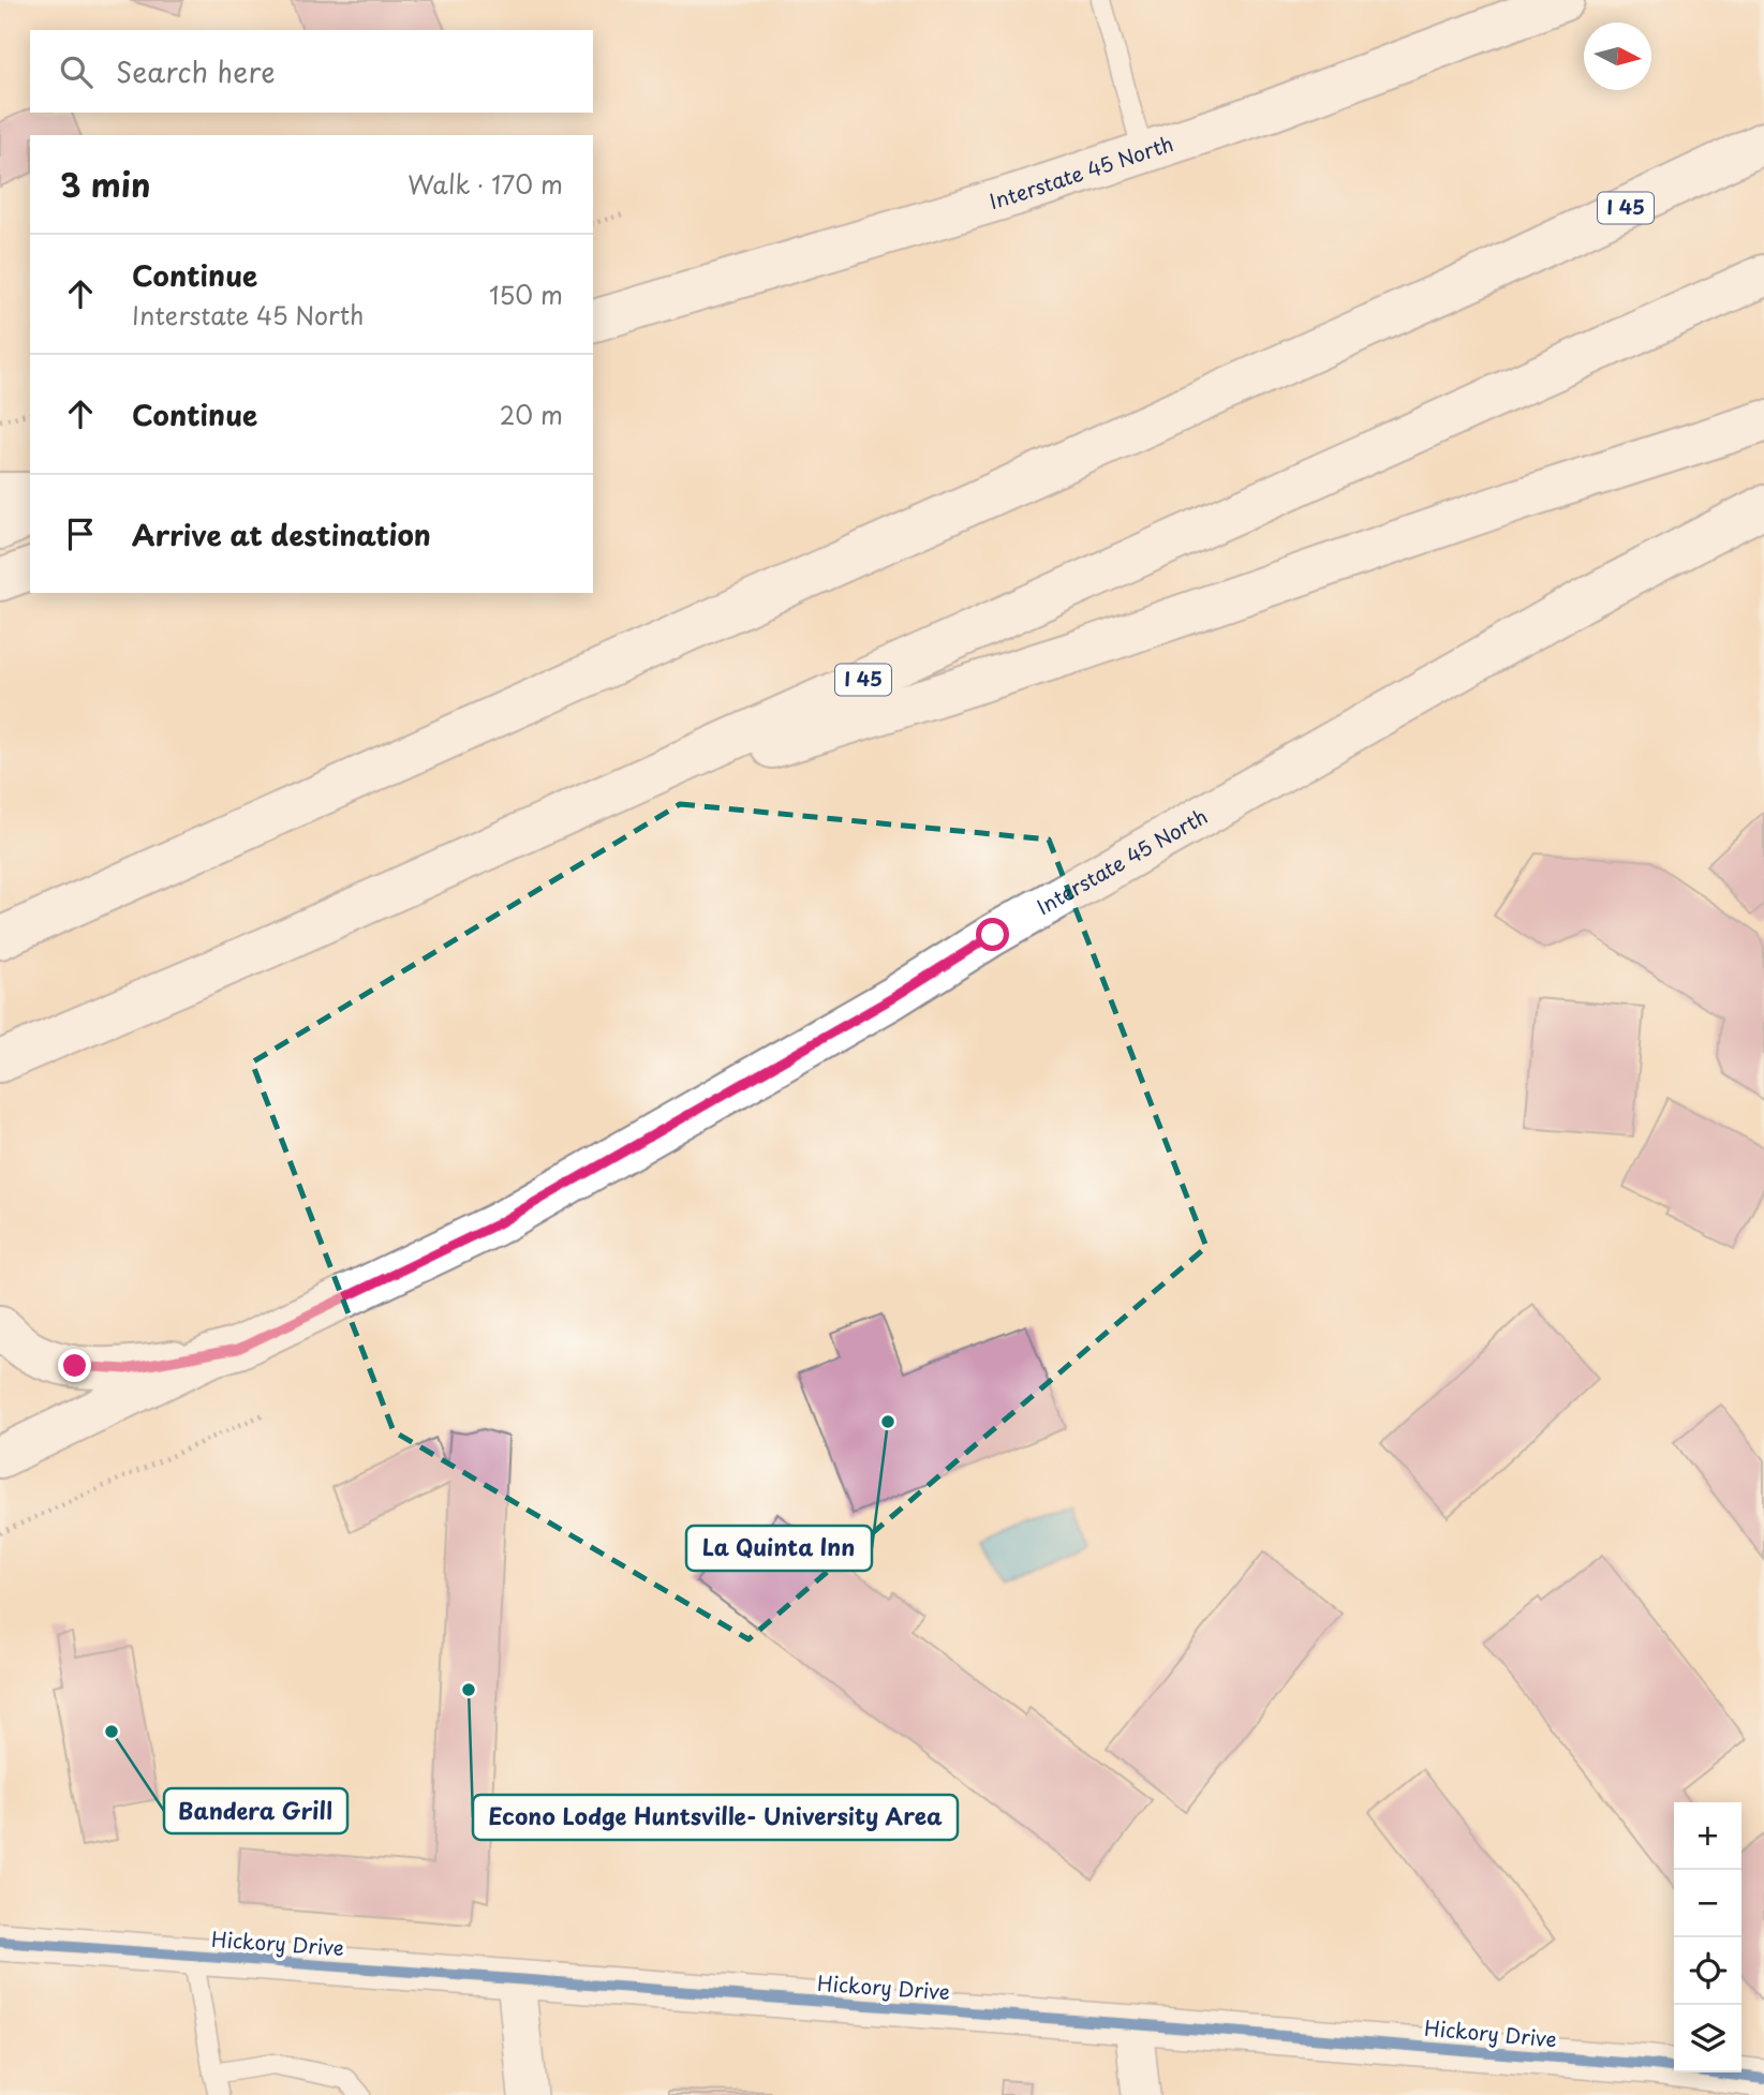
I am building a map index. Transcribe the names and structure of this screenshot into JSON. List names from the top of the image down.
{
  "streets": {
    "main road": ["Interstate 45 North", "I 45"],
    "street": ["Hickory Drive"]
  },
  "places": ["La Quinta Inn", "Econo Lodge Huntsville- University Area", "Bandera Grill"],
  "north": "right",
  "page": {
    "search": "Search here",
    "heading": ["3 min", "Walk · 170 m"],
    "list": [
      ["Continue", "Interstate 45 North", "150 m"],
      ["Continue", "20 m"],
      "Arrive at destination"
    ],
    "map_buttons": ["+", "−"]
  }
}
